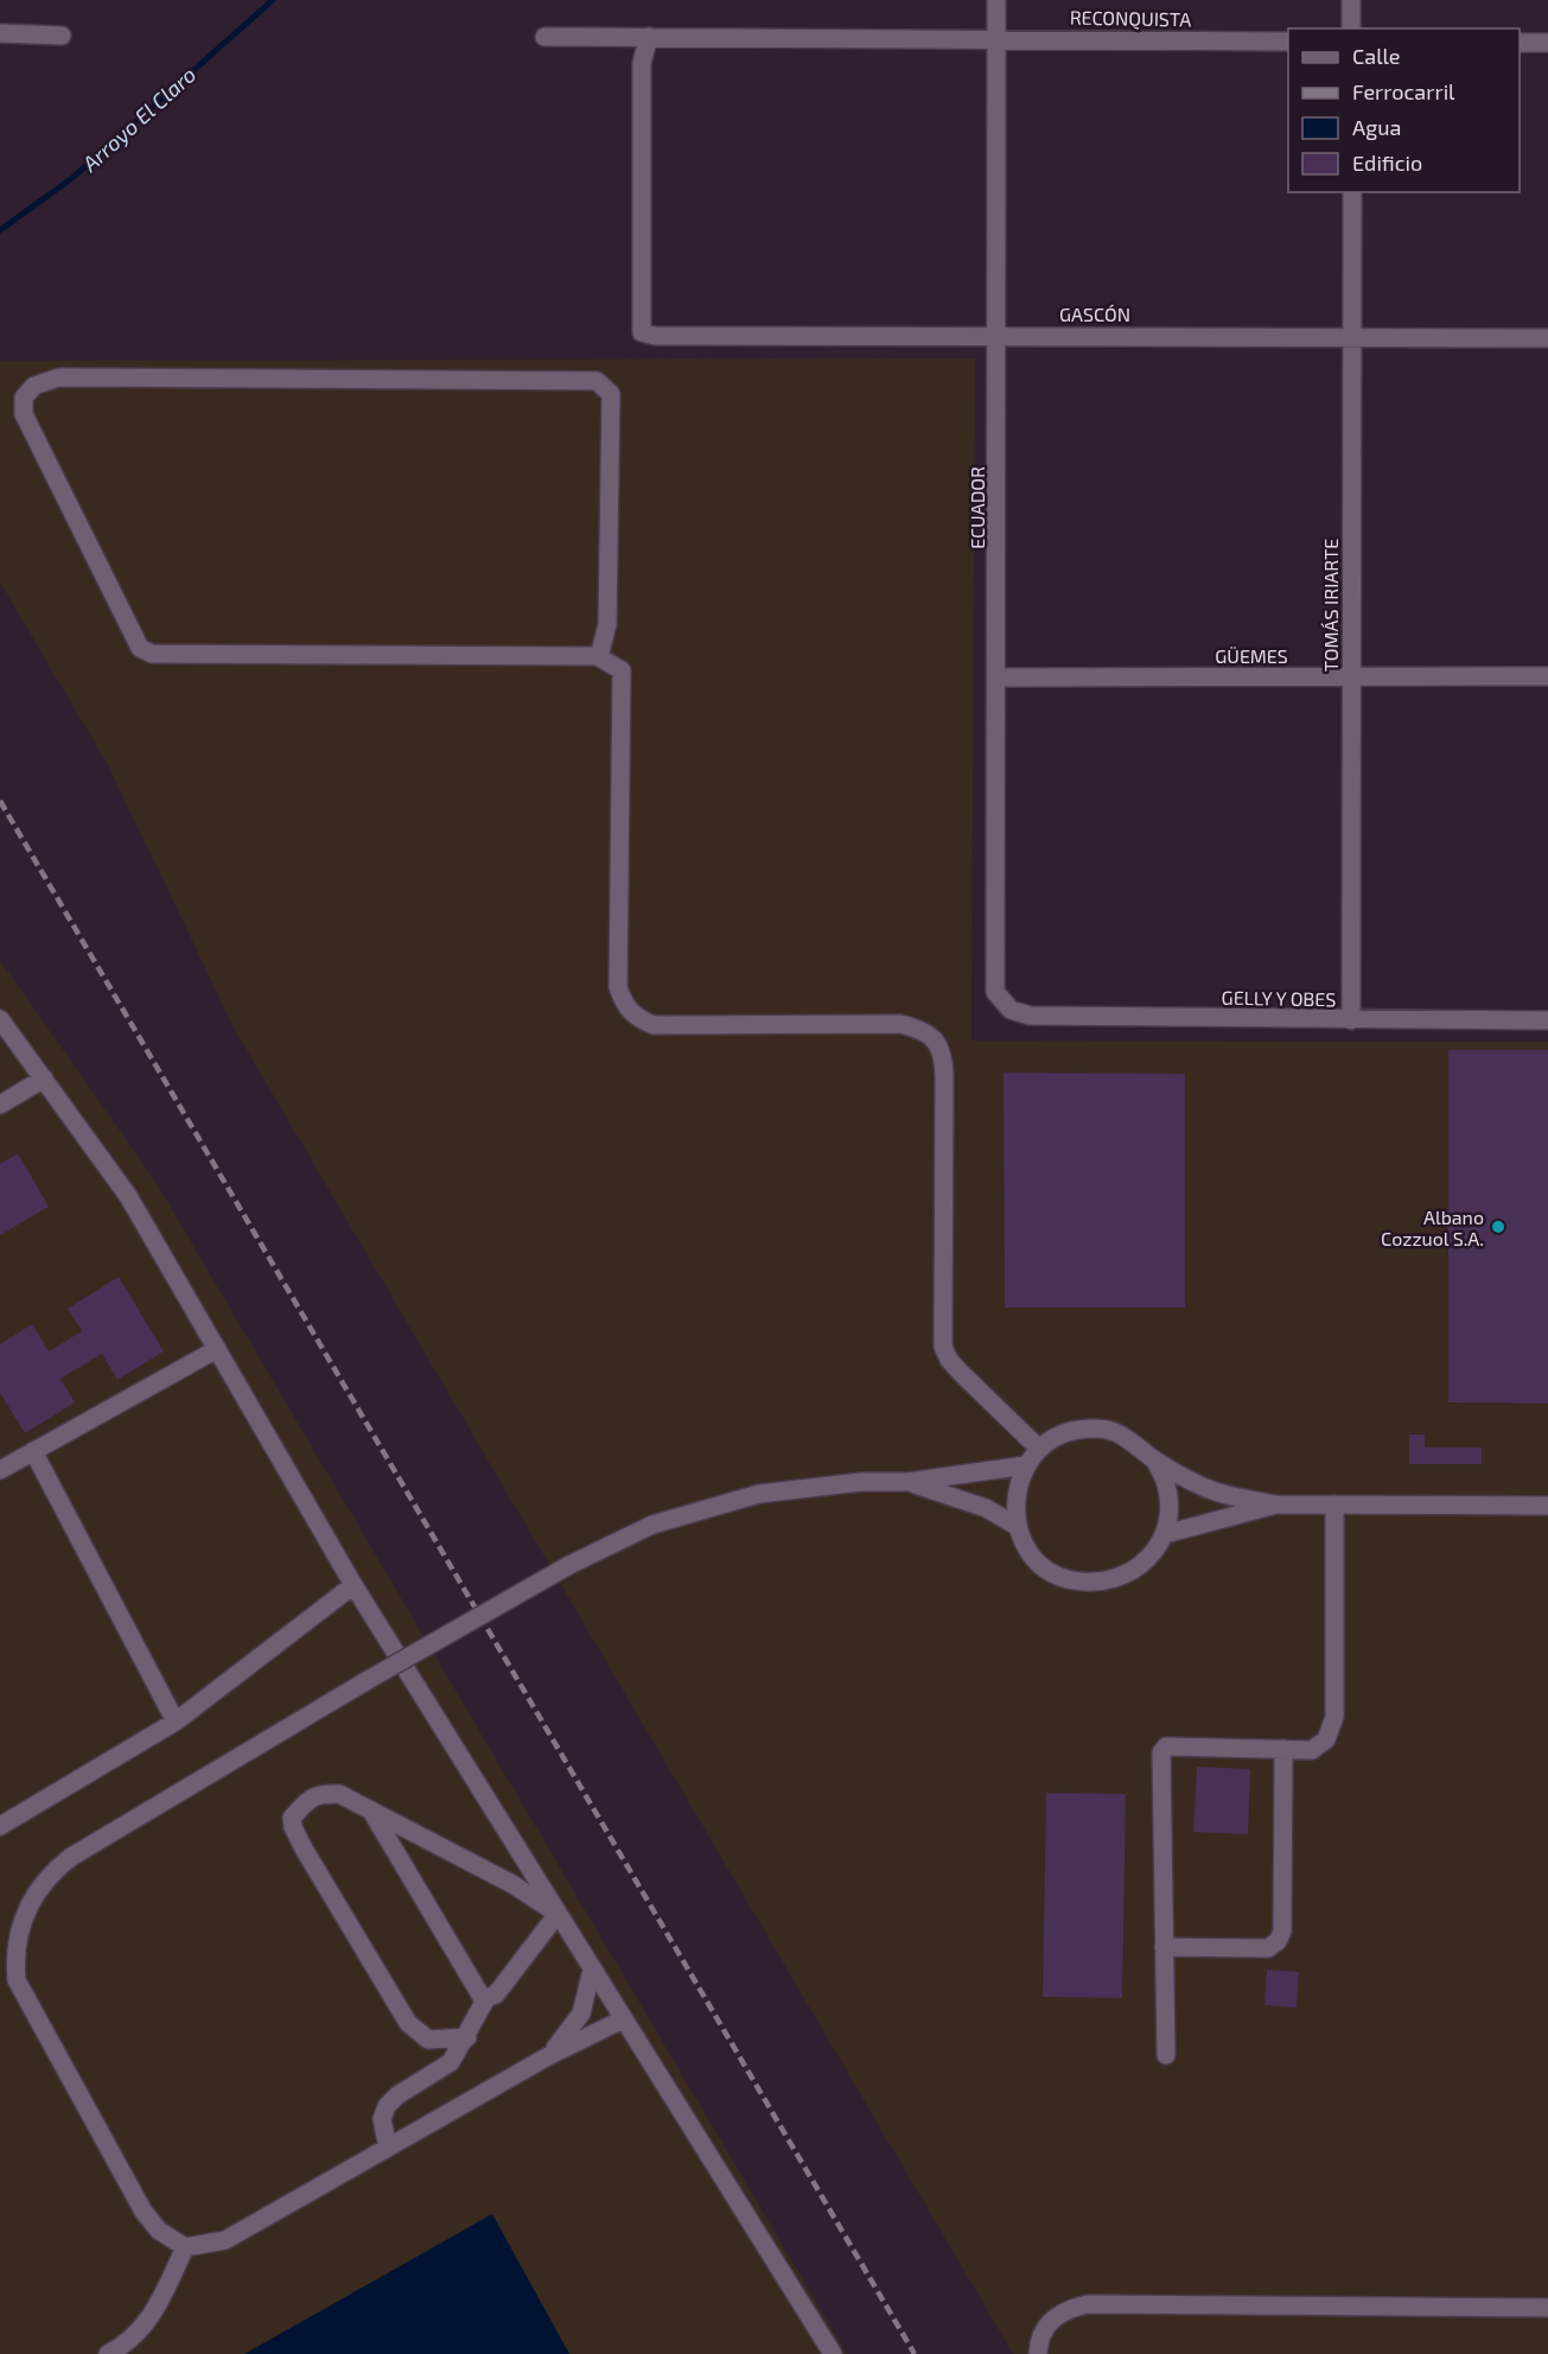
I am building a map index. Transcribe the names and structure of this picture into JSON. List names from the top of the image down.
{
  "streets": {
    "street": [
      "RECONQUISTA",
      "GASCÓN",
      "ECUADOR",
      "TOMÁS IRIARTE",
      "GÜEMES",
      "GELLY Y OBES"
    ]
  },
  "crossings": [
    ["RECONQUISTA", "GASCÓN"],
    ["RECONQUISTA", "ECUADOR"],
    ["GASCÓN", "ECUADOR"],
    ["GASCÓN", "TOMÁS IRIARTE"],
    ["ECUADOR", "GÜEMES"],
    ["ECUADOR", "GELLY Y OBES"],
    ["TOMÁS IRIARTE", "GÜEMES"],
    ["TOMÁS IRIARTE", "GELLY Y OBES"]
  ],
  "water": ["Arroyo El Claro"],
  "places": ["Albano Cozzuol S.A."],
  "legend": [
    "Calle",
    "Ferrocarril",
    "Agua",
    "Edificio"
  ]
}
